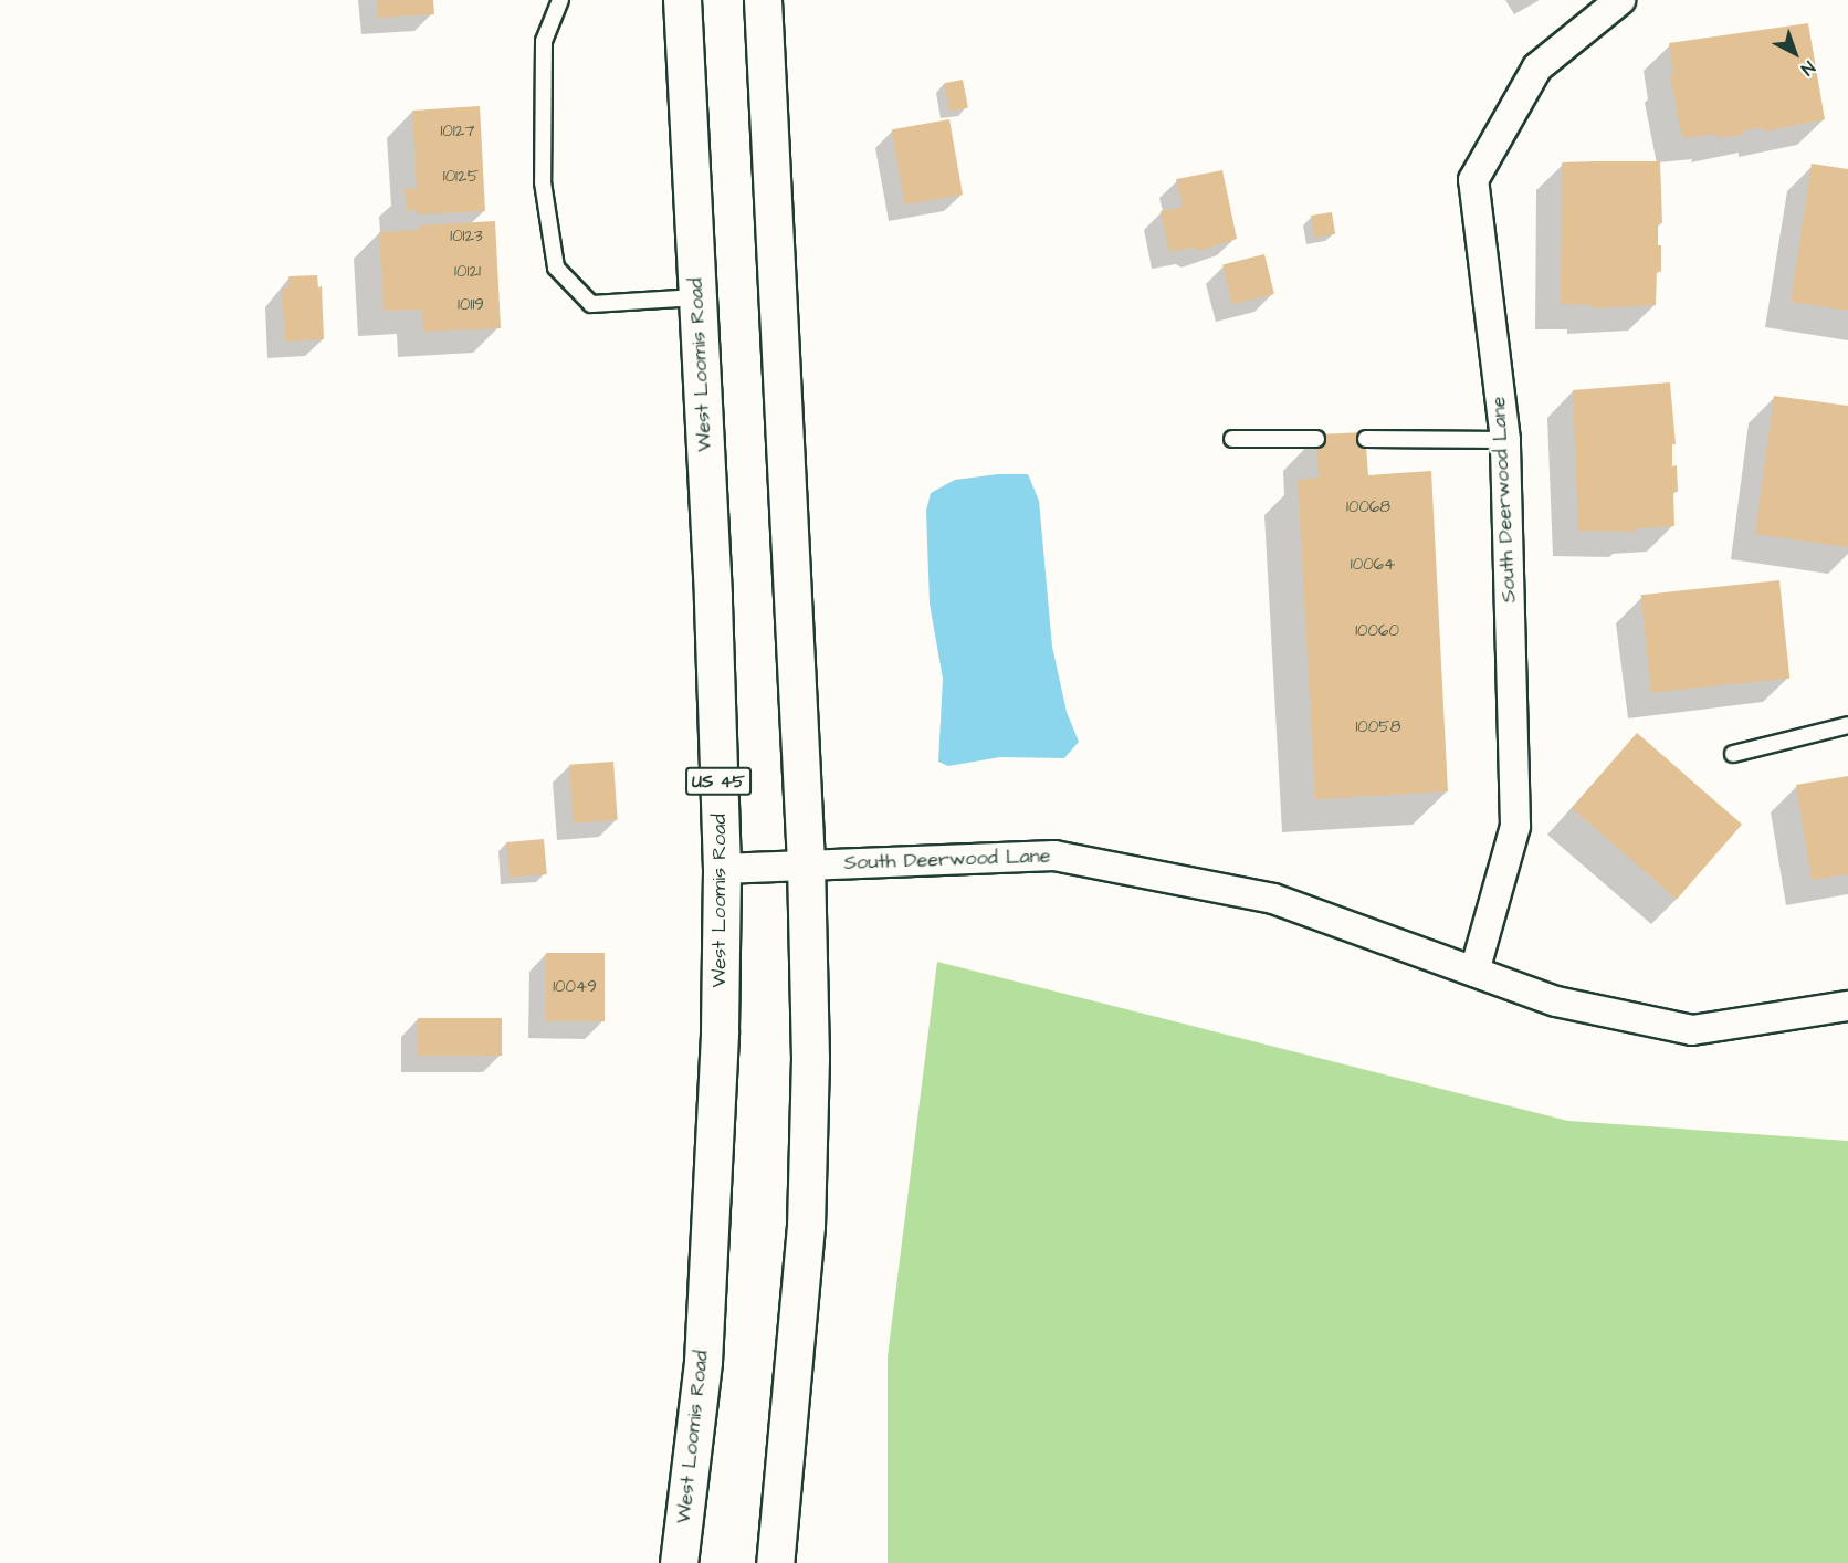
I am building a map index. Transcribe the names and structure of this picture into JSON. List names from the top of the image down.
{
  "streets": {
    "main road": ["West Loomis Road", "US 45"],
    "street": ["South Deerwood Lane"]
  },
  "crossings": [
    ["West Loomis Road", "South Deerwood Lane"]
  ],
  "house_numbers": [
    "10127",
    "10125",
    "10123",
    "10121",
    "10119",
    "10068",
    "10064",
    "10060",
    "10058",
    "10049"
  ],
  "north": "bottom right"
}
